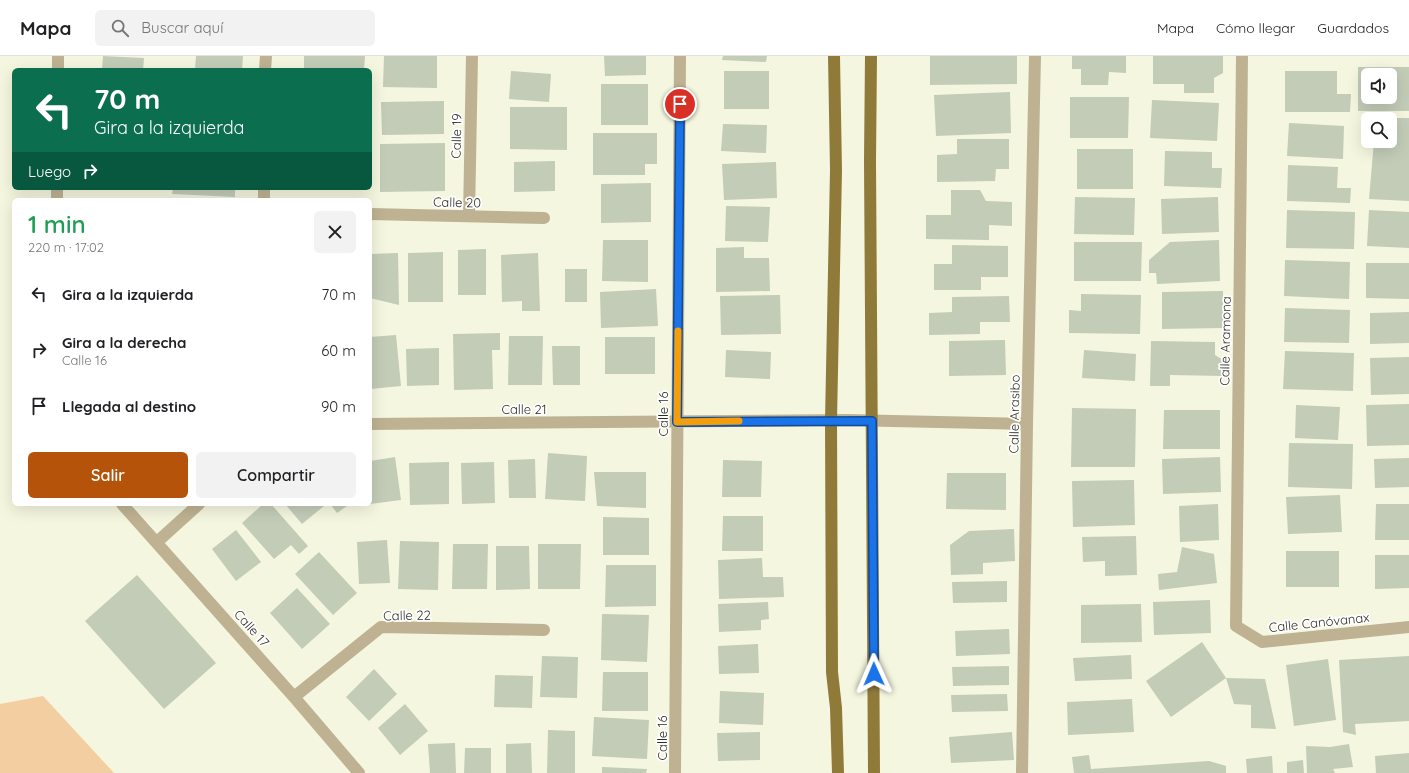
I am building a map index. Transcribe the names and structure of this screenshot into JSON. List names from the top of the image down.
{
  "streets": {
    "street": [
      "Calle 19",
      "Calle 20",
      "Calle Aramona",
      "Calle 21",
      "Calle 16",
      "Calle Arasibo",
      "Calle 22",
      "Calle Canóvanax",
      "Calle 17"
    ]
  },
  "crossings": [
    ["Calle 19", "Calle 20"],
    ["Calle Aramona", "Calle Canóvanax"],
    ["Calle 21", "Calle 16"],
    ["Calle 21", "Calle Arasibo"],
    ["Calle 22", "Calle 17"]
  ],
  "page": {
    "header": "Mapa",
    "search": "Buscar aquí",
    "nav": ["Mapa", "Cómo llegar", "Guardados"],
    "turn": ["70 m", "Gira a la izquierda"],
    "then": "Luego",
    "heading": ["1 min", "220 m · 17:02"],
    "list": [
      {
        "name": "Gira a la izquierda",
        "value": "70 m"
      },
      {
        "name": "Gira a la derecha",
        "note": "Calle 16",
        "value": "60 m"
      },
      {
        "name": "Llegada al destino",
        "value": "90 m"
      }
    ],
    "buttons": ["Salir", "Compartir"]
  }
}
